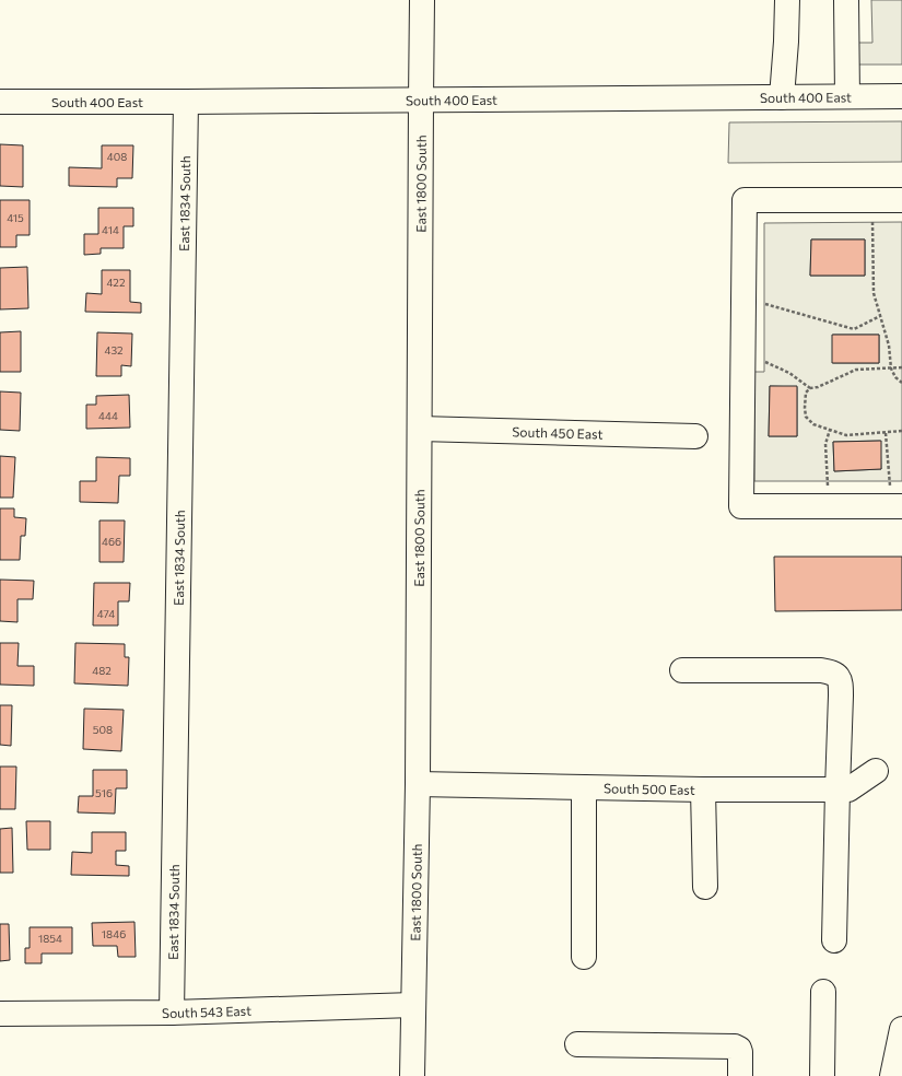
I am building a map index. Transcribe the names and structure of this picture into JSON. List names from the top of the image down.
{
  "streets": {
    "street": [
      "South 400 East",
      "East 1800 South",
      "East 1834 South",
      "South 450 East",
      "South 500 East",
      "South 543 East"
    ]
  },
  "crossings": [
    ["South 400 East", "East 1800 South"],
    ["South 400 East", "East 1834 South"],
    ["East 1800 South", "South 450 East"],
    ["East 1800 South", "South 500 East"],
    ["East 1800 South", "South 543 East"],
    ["East 1834 South", "South 543 East"]
  ],
  "house_numbers": [
    "408",
    "415",
    "414",
    "422",
    "432",
    "444",
    "466",
    "474",
    "482",
    "508",
    "516",
    "1846",
    "1854"
  ]
}
